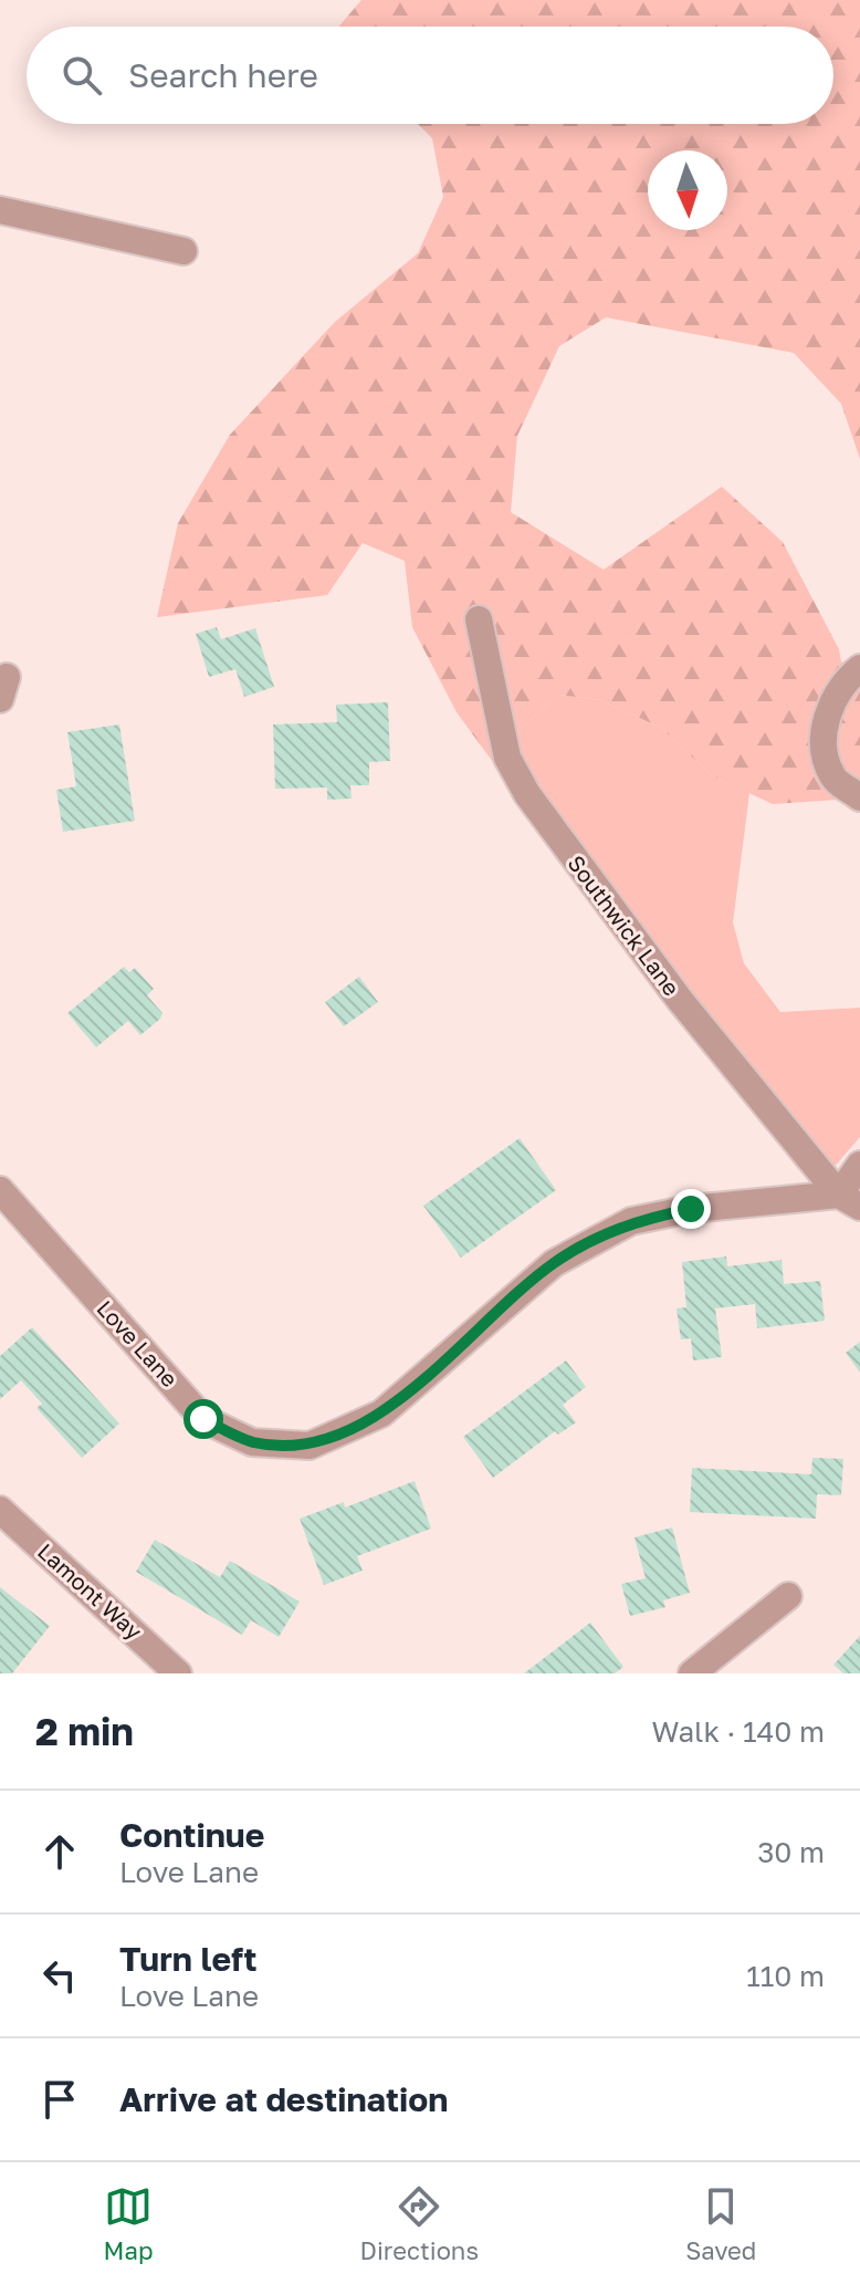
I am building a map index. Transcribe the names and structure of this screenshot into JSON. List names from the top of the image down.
{
  "streets": {
    "street": ["Southwick Lane", "Love Lane", "Lamont Way"]
  },
  "crossings": [
    ["Southwick Lane", "Love Lane"]
  ],
  "north": "bottom",
  "page": {
    "search": "Search here",
    "heading": ["2 min", "Walk · 140 m"],
    "list": [
      ["Continue", "Love Lane", "30 m"],
      ["Turn left", "Love Lane", "110 m"],
      "Arrive at destination"
    ],
    "nav": ["Map", "Directions", "Saved"]
  }
}
